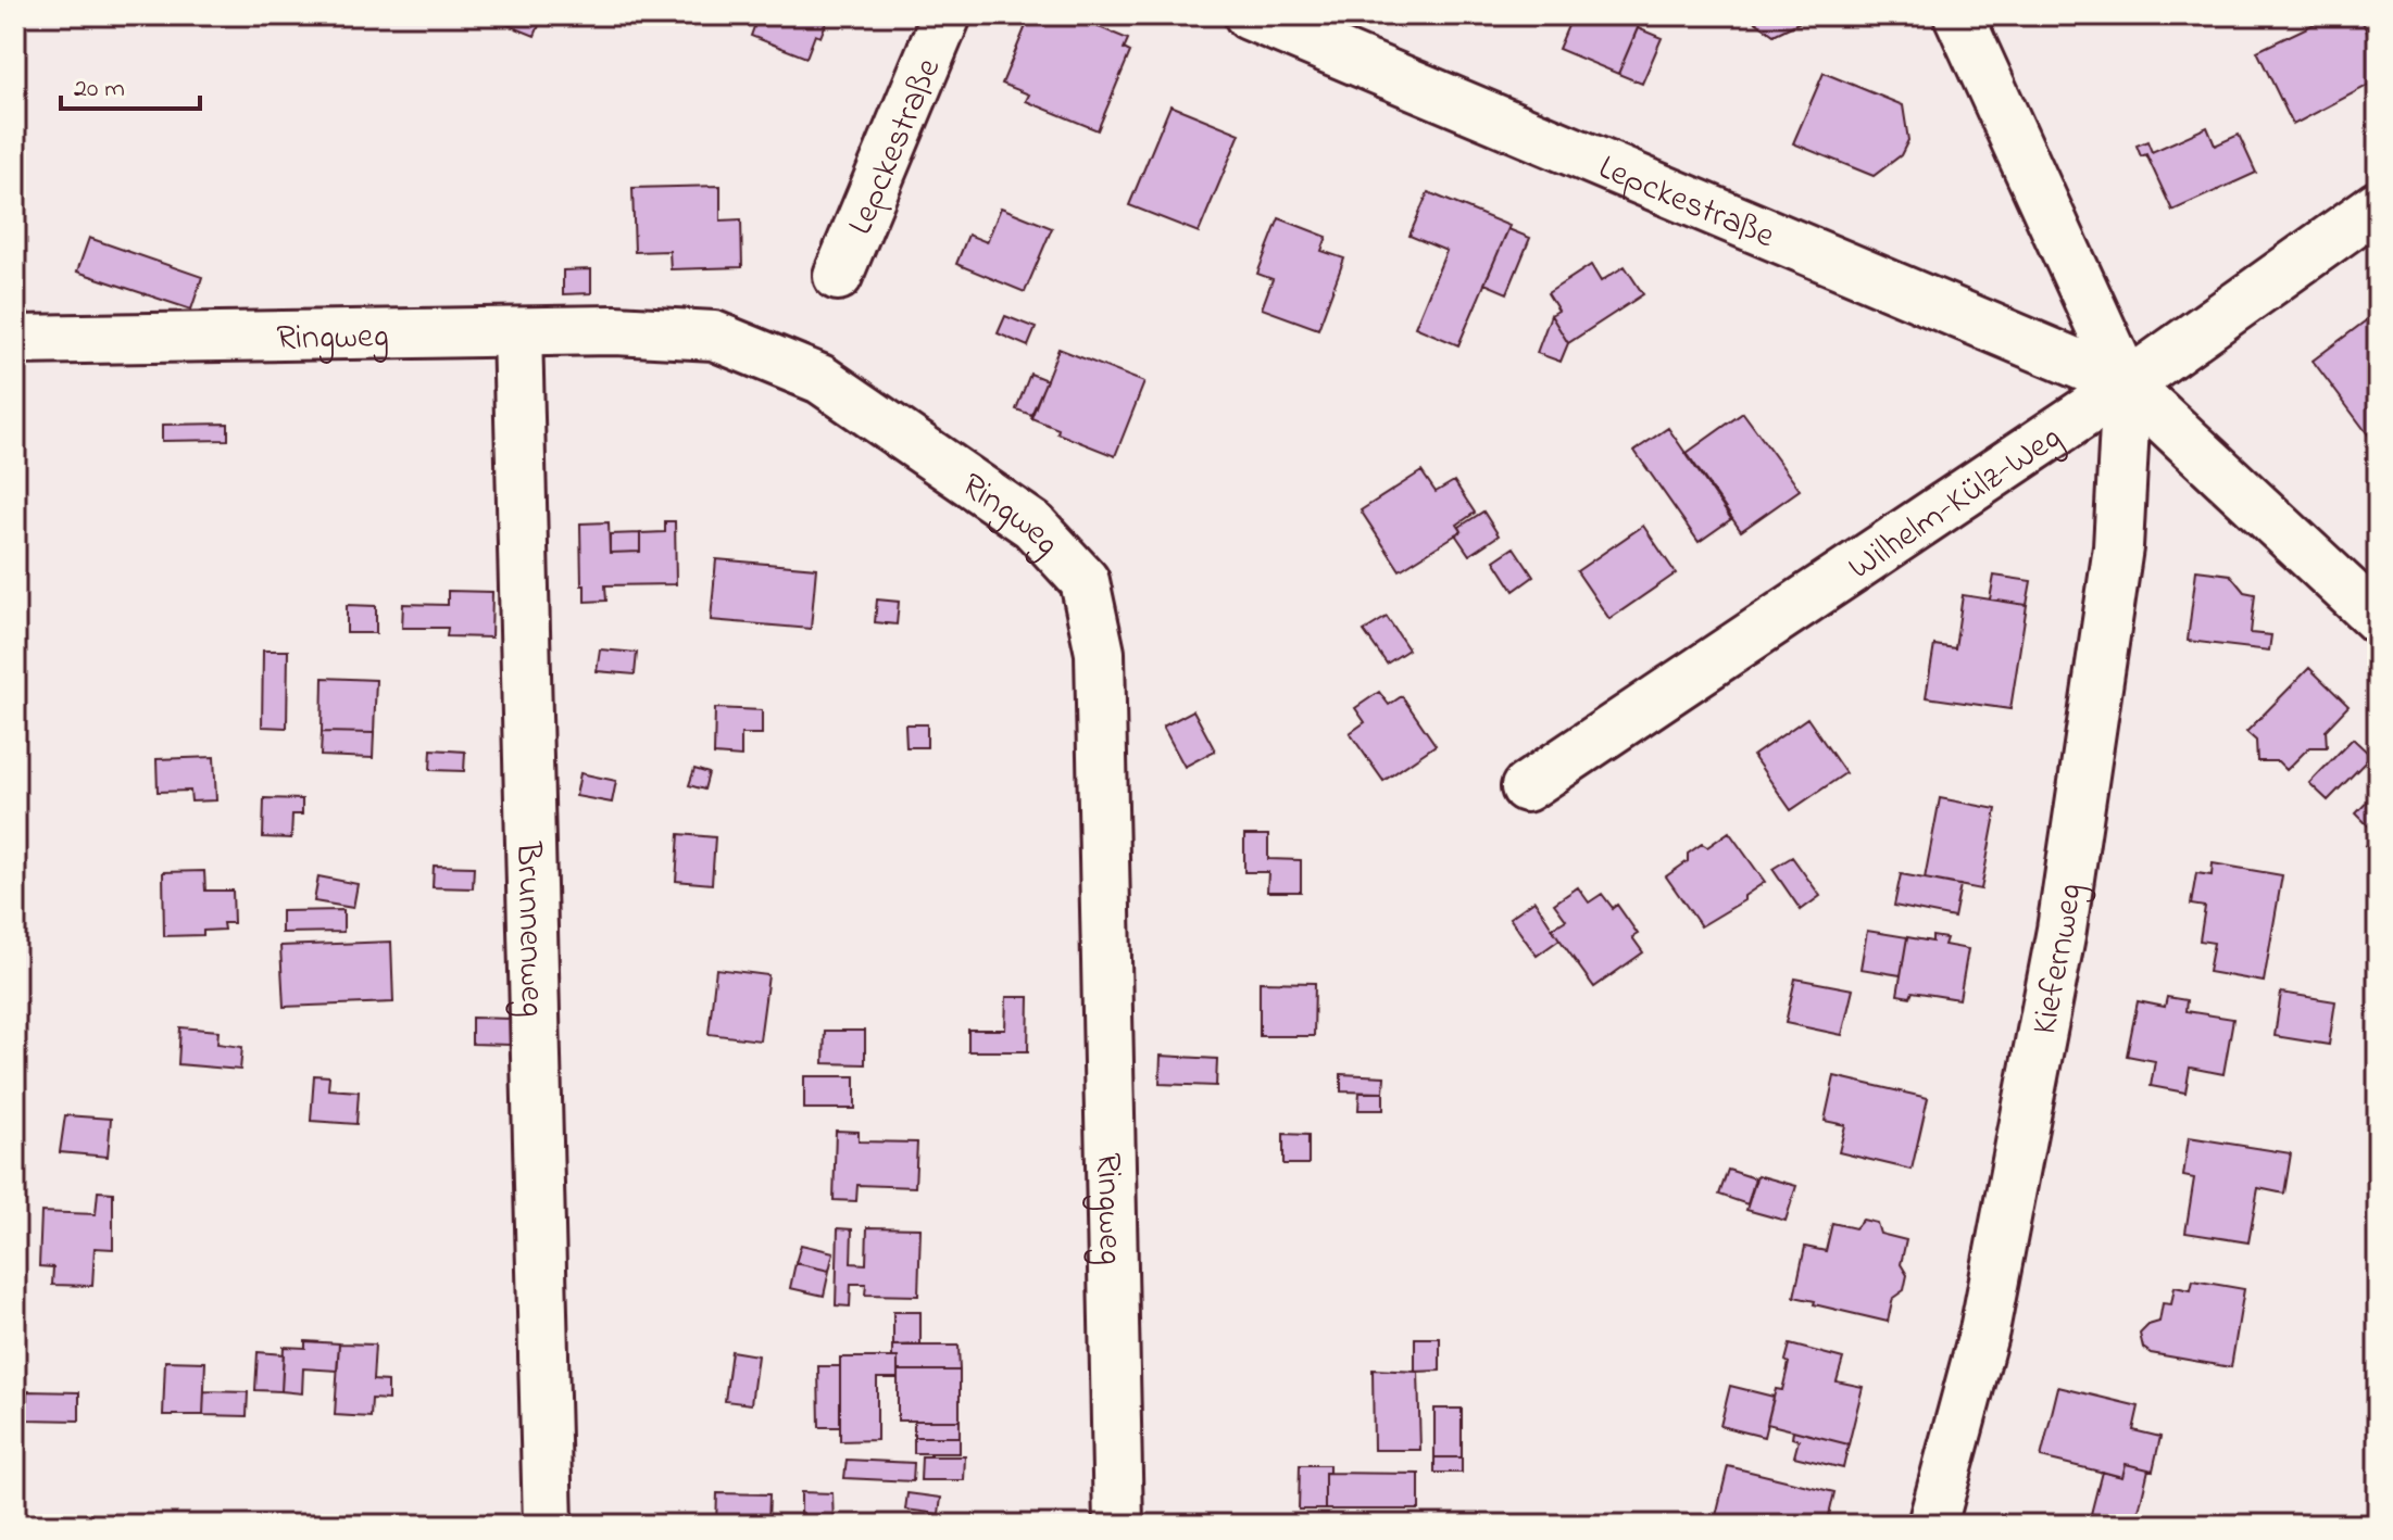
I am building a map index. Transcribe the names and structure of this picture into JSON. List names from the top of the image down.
{
  "streets": {
    "street": [
      "Lepckestraße",
      "Ringweg",
      "Wilhelm-Külz-Weg",
      "Brunnenweg",
      "Kiefernweg"
    ]
  },
  "crossings": [
    ["Lepckestraße", "Wilhelm-Külz-Weg"],
    ["Lepckestraße", "Kiefernweg"],
    ["Ringweg", "Brunnenweg"],
    ["Wilhelm-Külz-Weg", "Kiefernweg"]
  ],
  "scale_bar": "20 m"
}
